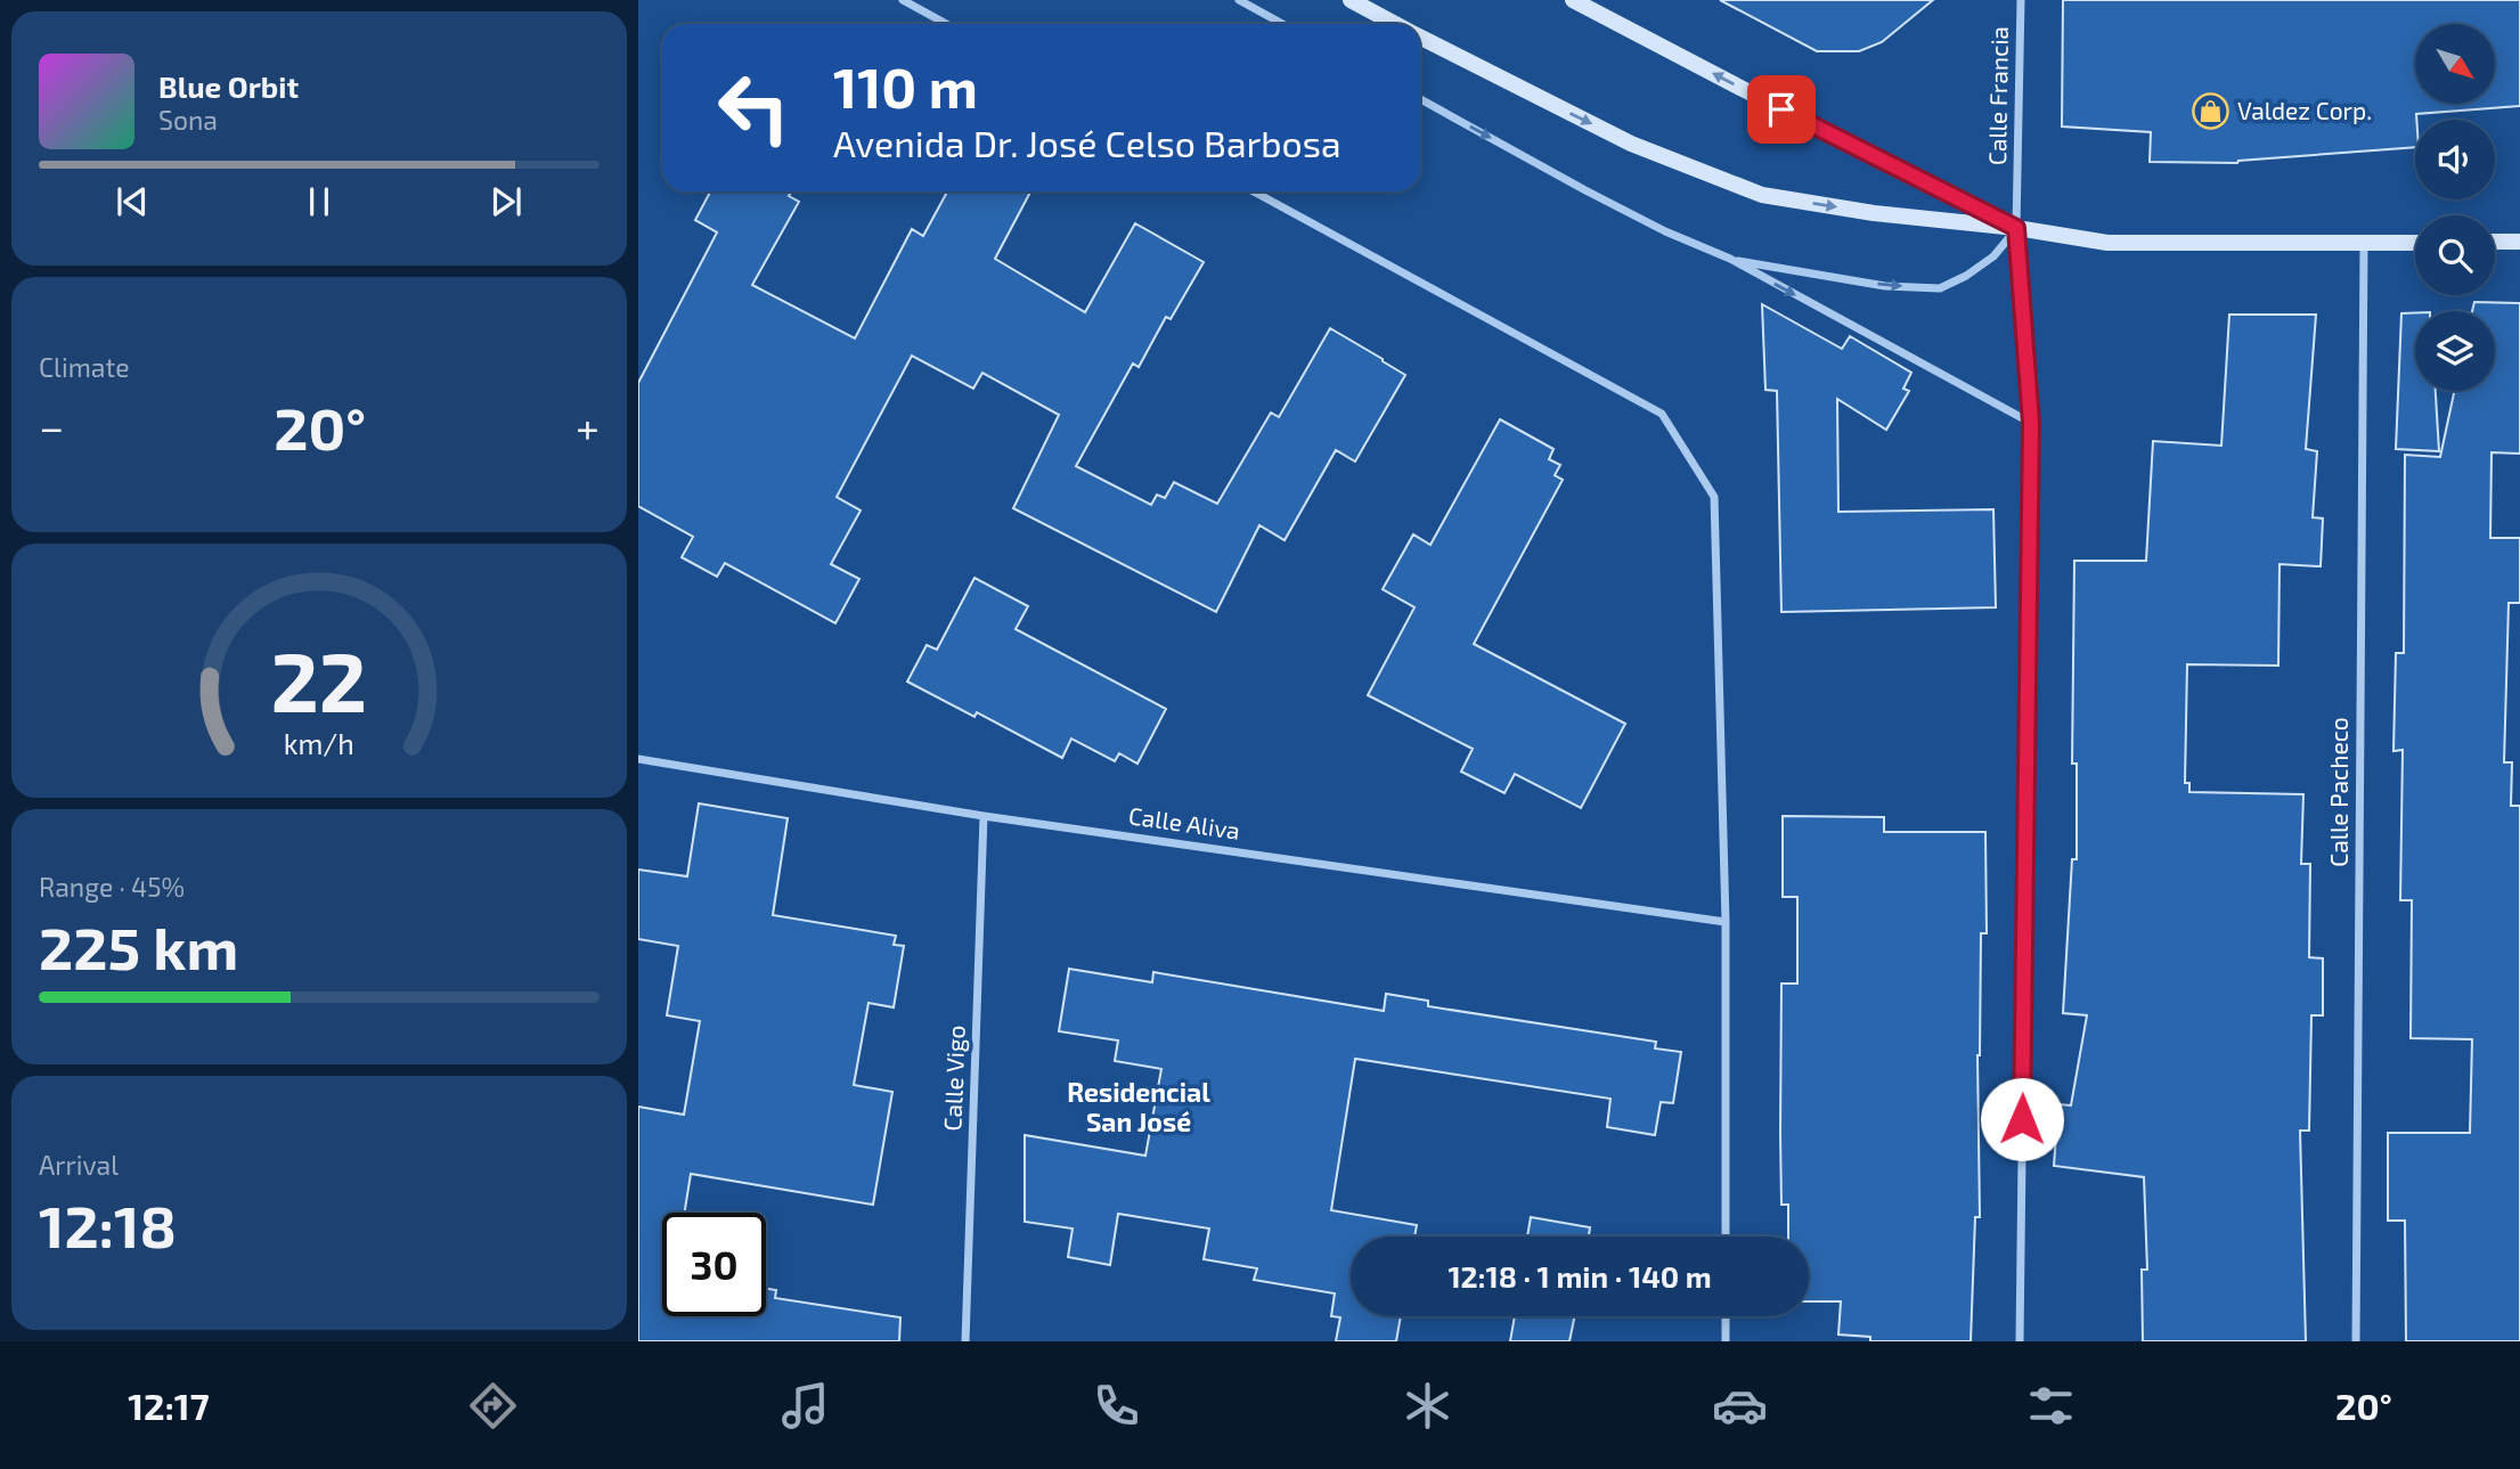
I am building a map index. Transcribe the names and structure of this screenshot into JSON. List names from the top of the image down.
{
  "streets": {
    "street": [
      "Calle Francia",
      "Calle Pacheco",
      "Calle Aliva",
      "Calle Vigo"
    ]
  },
  "crossings": [
    ["Calle Aliva", "Calle Vigo"]
  ],
  "districts": ["Residencial San José"],
  "places": {
    "shop": ["Valdez Corp."]
  },
  "north": "bottom right",
  "page": {
    "turn": ["110 m", "Avenida Dr. José Celso Barbosa"],
    "song": ["Blue Orbit", "Sona"],
    "tile": [
      "Climate",
      ["Range · 45%", "225 km"],
      ["Arrival", "12:18"]
    ],
    "heat": ["−", "20°", "+"],
    "limit": "30",
    "trip": "12:18 · 1 min · 140 m",
    "tabs": ["12:17", "20°"],
    "gauge": ["22", "km/h"]
  }
}
